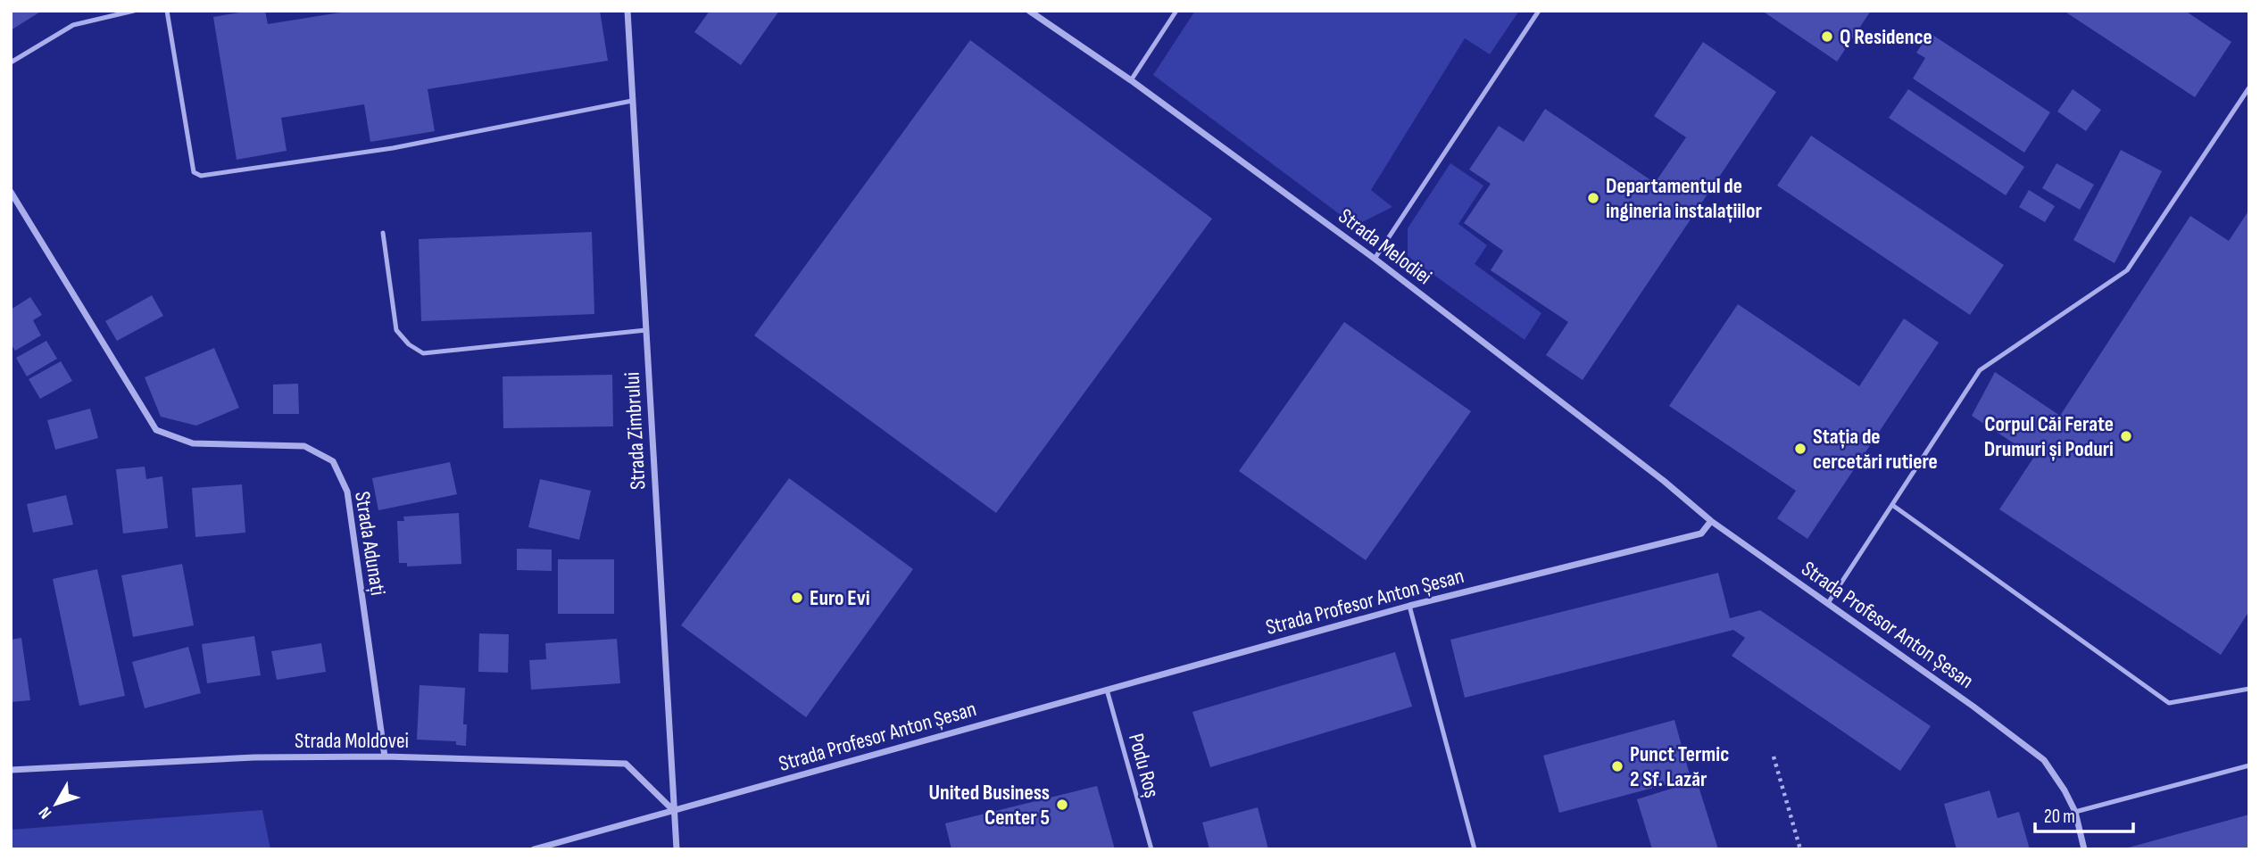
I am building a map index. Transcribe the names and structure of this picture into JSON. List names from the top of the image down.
{
  "streets": {
    "street": [
      "Strada Melodiei",
      "Strada Zimbrului",
      "Strada Adunați",
      "Strada Profesor Anton Șesan",
      "Strada Moldovei"
    ],
    "lane": ["Podu Roș"]
  },
  "crossings": [
    ["Strada Melodiei", "Strada Profesor Anton Șesan"],
    ["Strada Zimbrului", "Strada Profesor Anton Șesan"],
    ["Strada Zimbrului", "Strada Moldovei"],
    ["Strada Adunați", "Strada Moldovei"],
    ["Strada Profesor Anton Șesan", "Strada Moldovei"],
    ["Strada Profesor Anton Șesan", "Podu Roș"]
  ],
  "places": [
    "Q Residence",
    "Departamentul de ingineria instalațiilor",
    "Corpul Căi Ferate Drumuri și Poduri",
    "Stația de cercetări rutiere",
    "Euro Evi",
    "Punct Termic 2 Sf. Lazăr",
    "United Business Center 5"
  ],
  "scale_bar": "20 m",
  "north": "bottom left"
}
